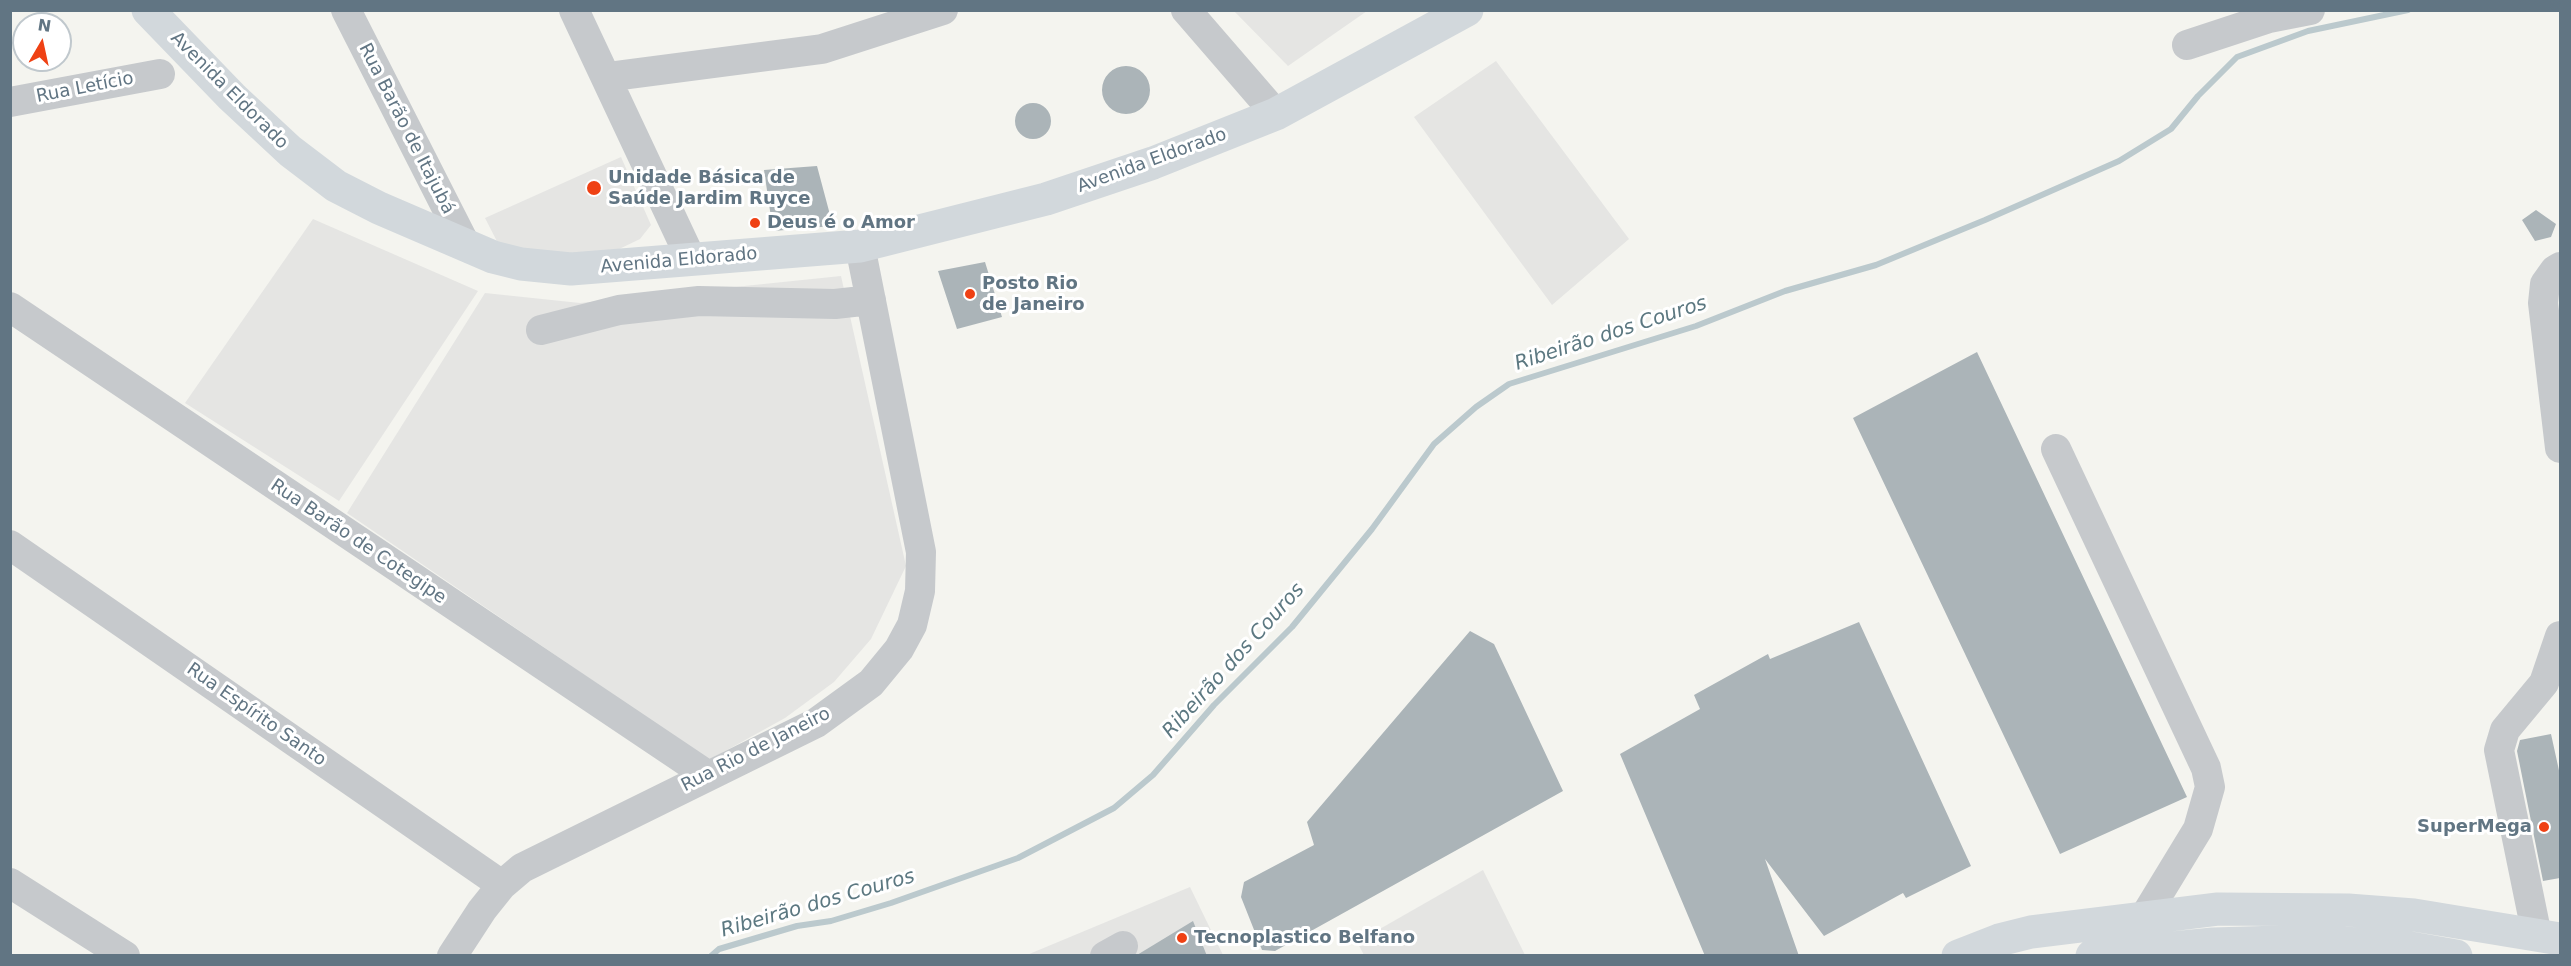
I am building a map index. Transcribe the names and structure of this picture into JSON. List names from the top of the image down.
{
  "streets": {
    "main road": ["Avenida Eldorado"],
    "street": [
      "Rua Letício",
      "Rua Barão de Itajubá",
      "Rua Barão de Cotegipe",
      "Rua Espírito Santo",
      "Rua Rio de Janeiro"
    ]
  },
  "crossings": [
    ["Avenida Eldorado", "Rua Barão de Itajubá"],
    ["Avenida Eldorado", "Rua Rio de Janeiro"],
    ["Rua Barão de Cotegipe", "Rua Rio de Janeiro"],
    ["Rua Espírito Santo", "Rua Rio de Janeiro"]
  ],
  "water": ["Ribeirão dos Couros"],
  "places": [
    "Unidade Básica de Saúde Jardim Ruyce",
    "Deus é o Amor",
    "Posto Rio de Janeiro",
    "SuperMega",
    "Tecnoplastico Belfano"
  ],
  "north": "top"
}
